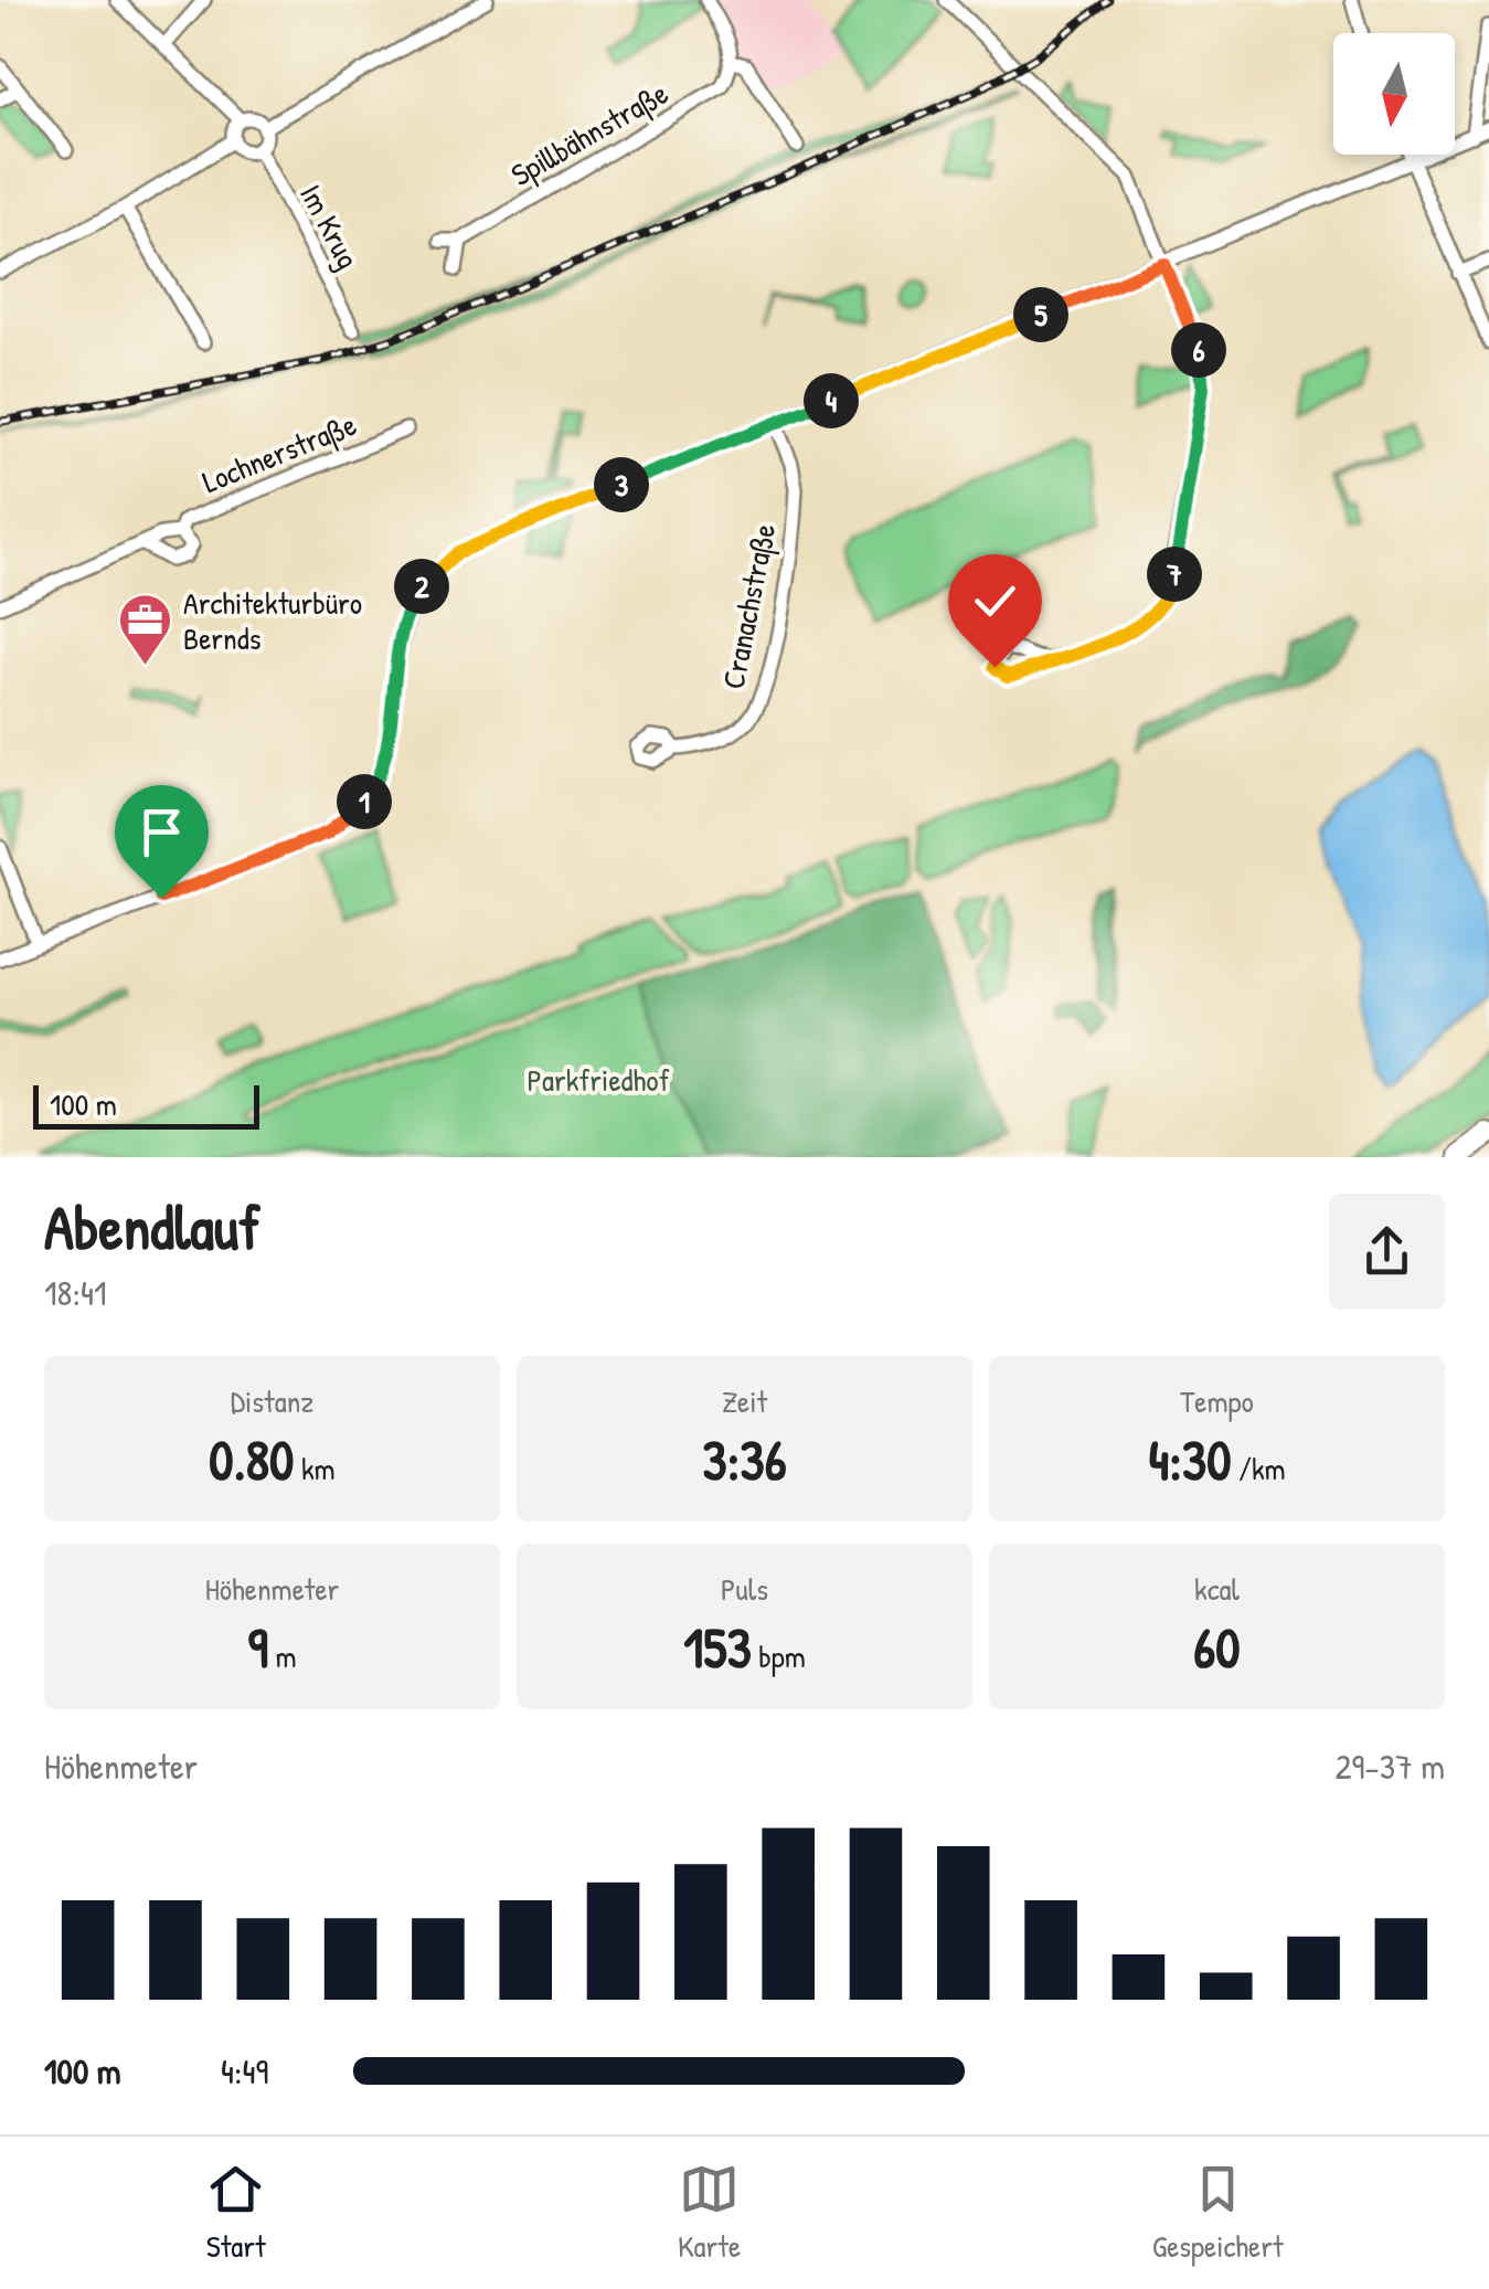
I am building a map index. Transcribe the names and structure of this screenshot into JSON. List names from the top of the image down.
{
  "streets": {
    "street": [
      "Spillbähnstraße",
      "Im Krug",
      "Lochnerstraße",
      "Cranachstraße"
    ]
  },
  "parks": ["Parkfriedhof"],
  "places": {
    "office": ["Architekturbüro Bernds"]
  },
  "scale_bar": "100 m",
  "north": "bottom",
  "page": {
    "pins": [
      "5",
      "6",
      "4",
      "3",
      "7",
      "2",
      "1"
    ],
    "scale": "100 m",
    "heading": ["Abendlauf", "18:41"],
    "stats": [
      ["Distanz", "0.80 km"],
      ["Zeit", "3:36"],
      ["Tempo", "4:30 /km"],
      ["Höhenmeter", "9 m"],
      ["Puls", "153 bpm"],
      ["kcal", "60"]
    ],
    "chart": ["Höhenmeter", "29–37 m"],
    "list": [
      {
        "name": "100 m",
        "note": "4:49"
      }
    ],
    "tabs": ["Start", "Karte", "Gespeichert"]
  }
}
